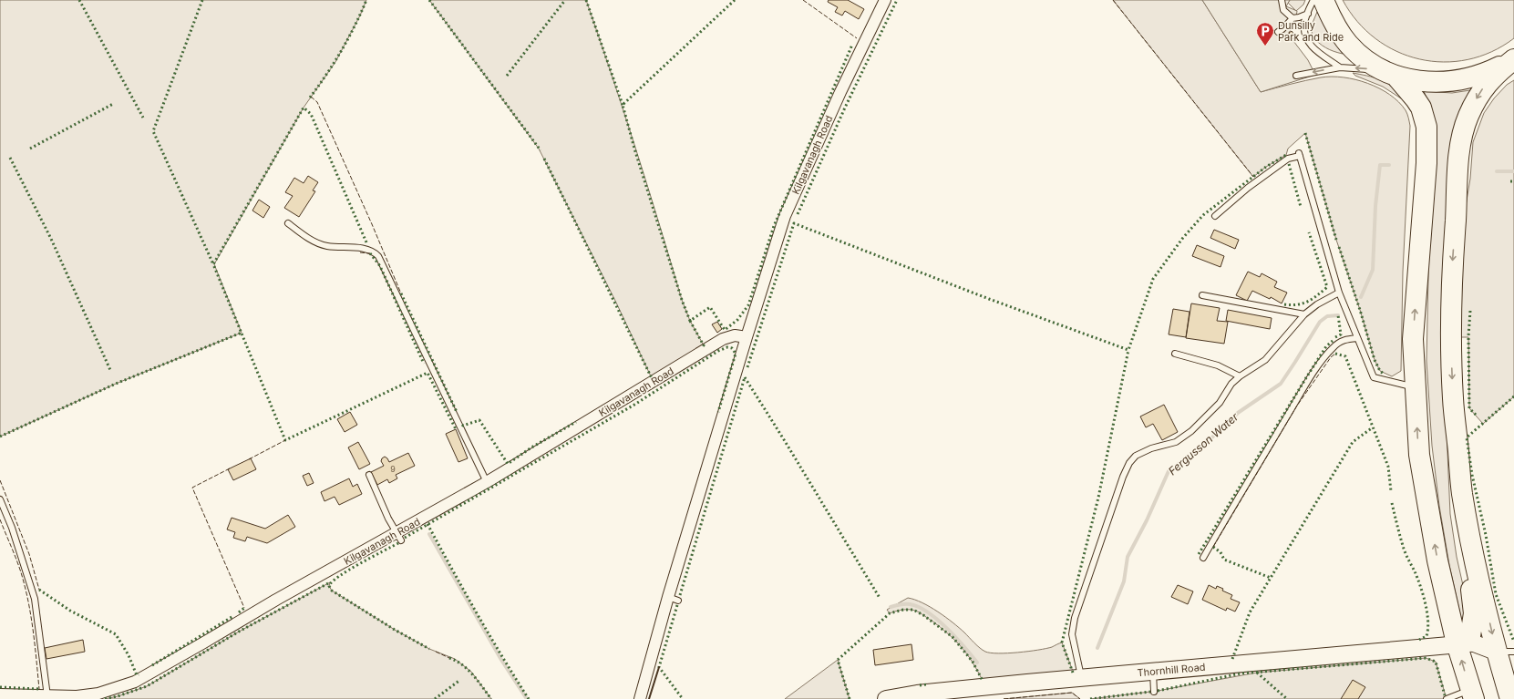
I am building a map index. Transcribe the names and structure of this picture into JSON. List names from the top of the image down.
{
  "streets": {
    "street": ["Kilgavanagh Road", "Thornhill Road"]
  },
  "water": ["Fergusson Water"],
  "places": {
    "parking": ["Dunsilly Park and Ride"]
  },
  "house_numbers": ["9"]
}
